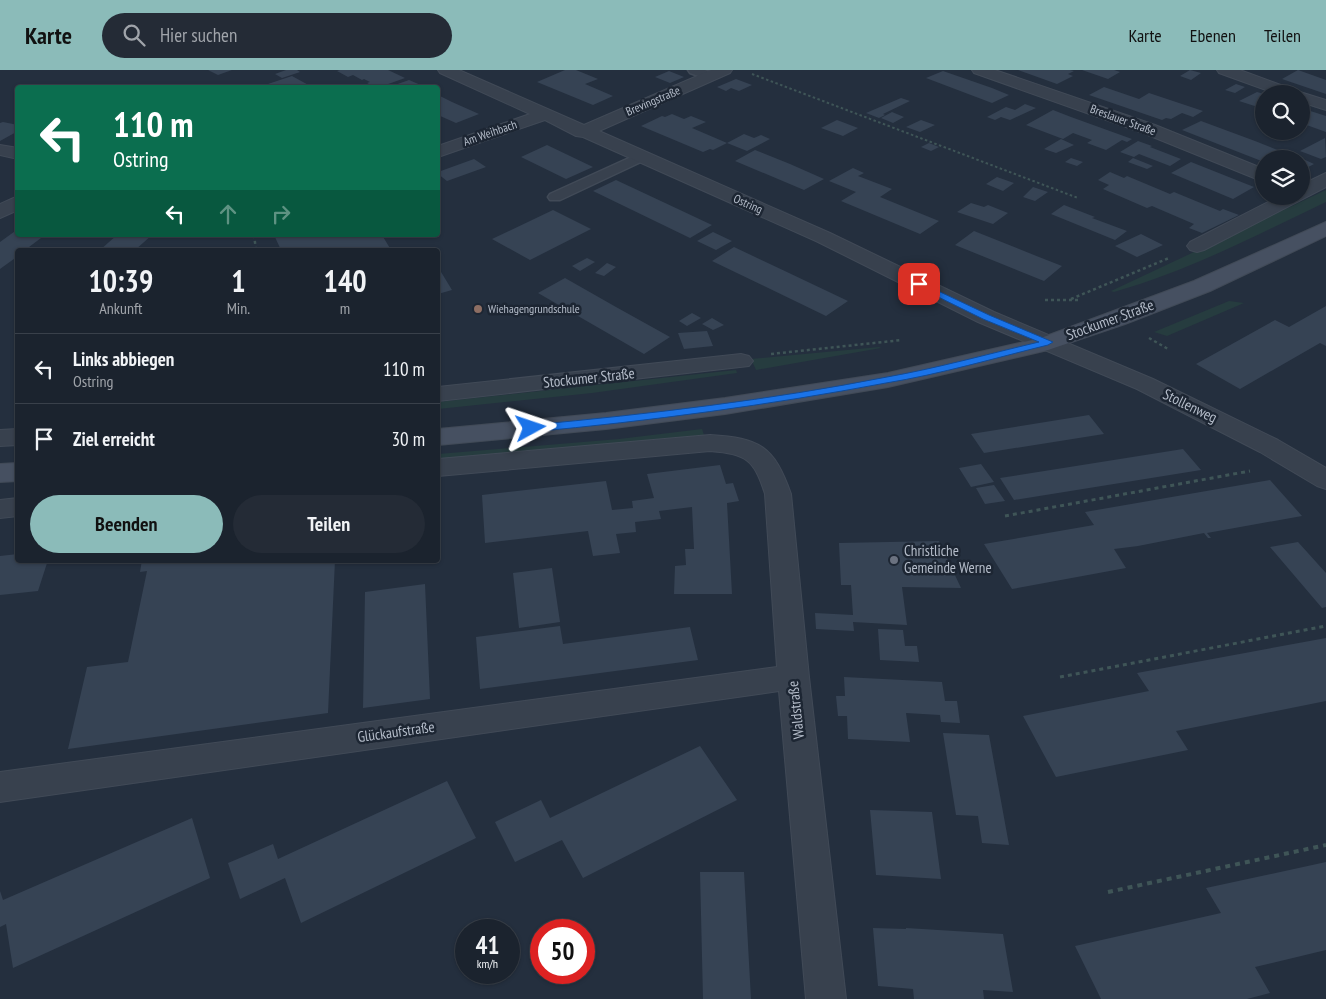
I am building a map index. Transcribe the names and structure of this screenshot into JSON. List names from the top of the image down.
{
  "streets": {
    "main road": ["Stockumer Straße"],
    "street": [
      "Brevingstraße",
      "Breslauer Straße",
      "Am Weihbach",
      "Ostring",
      "Stollenweg",
      "Waldstraße",
      "Glückaufstraße"
    ]
  },
  "crossings": [
    ["Brevingstraße", "Ostring"],
    ["Am Weihbach", "Ostring"],
    ["Ostring", "Stockumer Straße"],
    ["Ostring", "Stollenweg"],
    ["Stockumer Straße", "Stollenweg"],
    ["Waldstraße", "Glückaufstraße"]
  ],
  "places": ["Wiehagengrundschule", "Christliche Gemeinde Werne"],
  "page": {
    "header": "Karte",
    "search": "Hier suchen",
    "nav": ["Karte", "Ebenen", "Teilen"],
    "turn": ["110 m", "Ostring"],
    "eta": [
      "10:39",
      "Ankunft",
      "1",
      "Min.",
      "140",
      "m"
    ],
    "list": [
      {
        "name": "Links abbiegen",
        "note": "Ostring",
        "value": "110 m"
      },
      {
        "name": "Ziel erreicht",
        "value": "30 m"
      }
    ],
    "buttons": ["Beenden", "Teilen"],
    "speed": "41 km/h",
    "limit": "50"
  }
}
